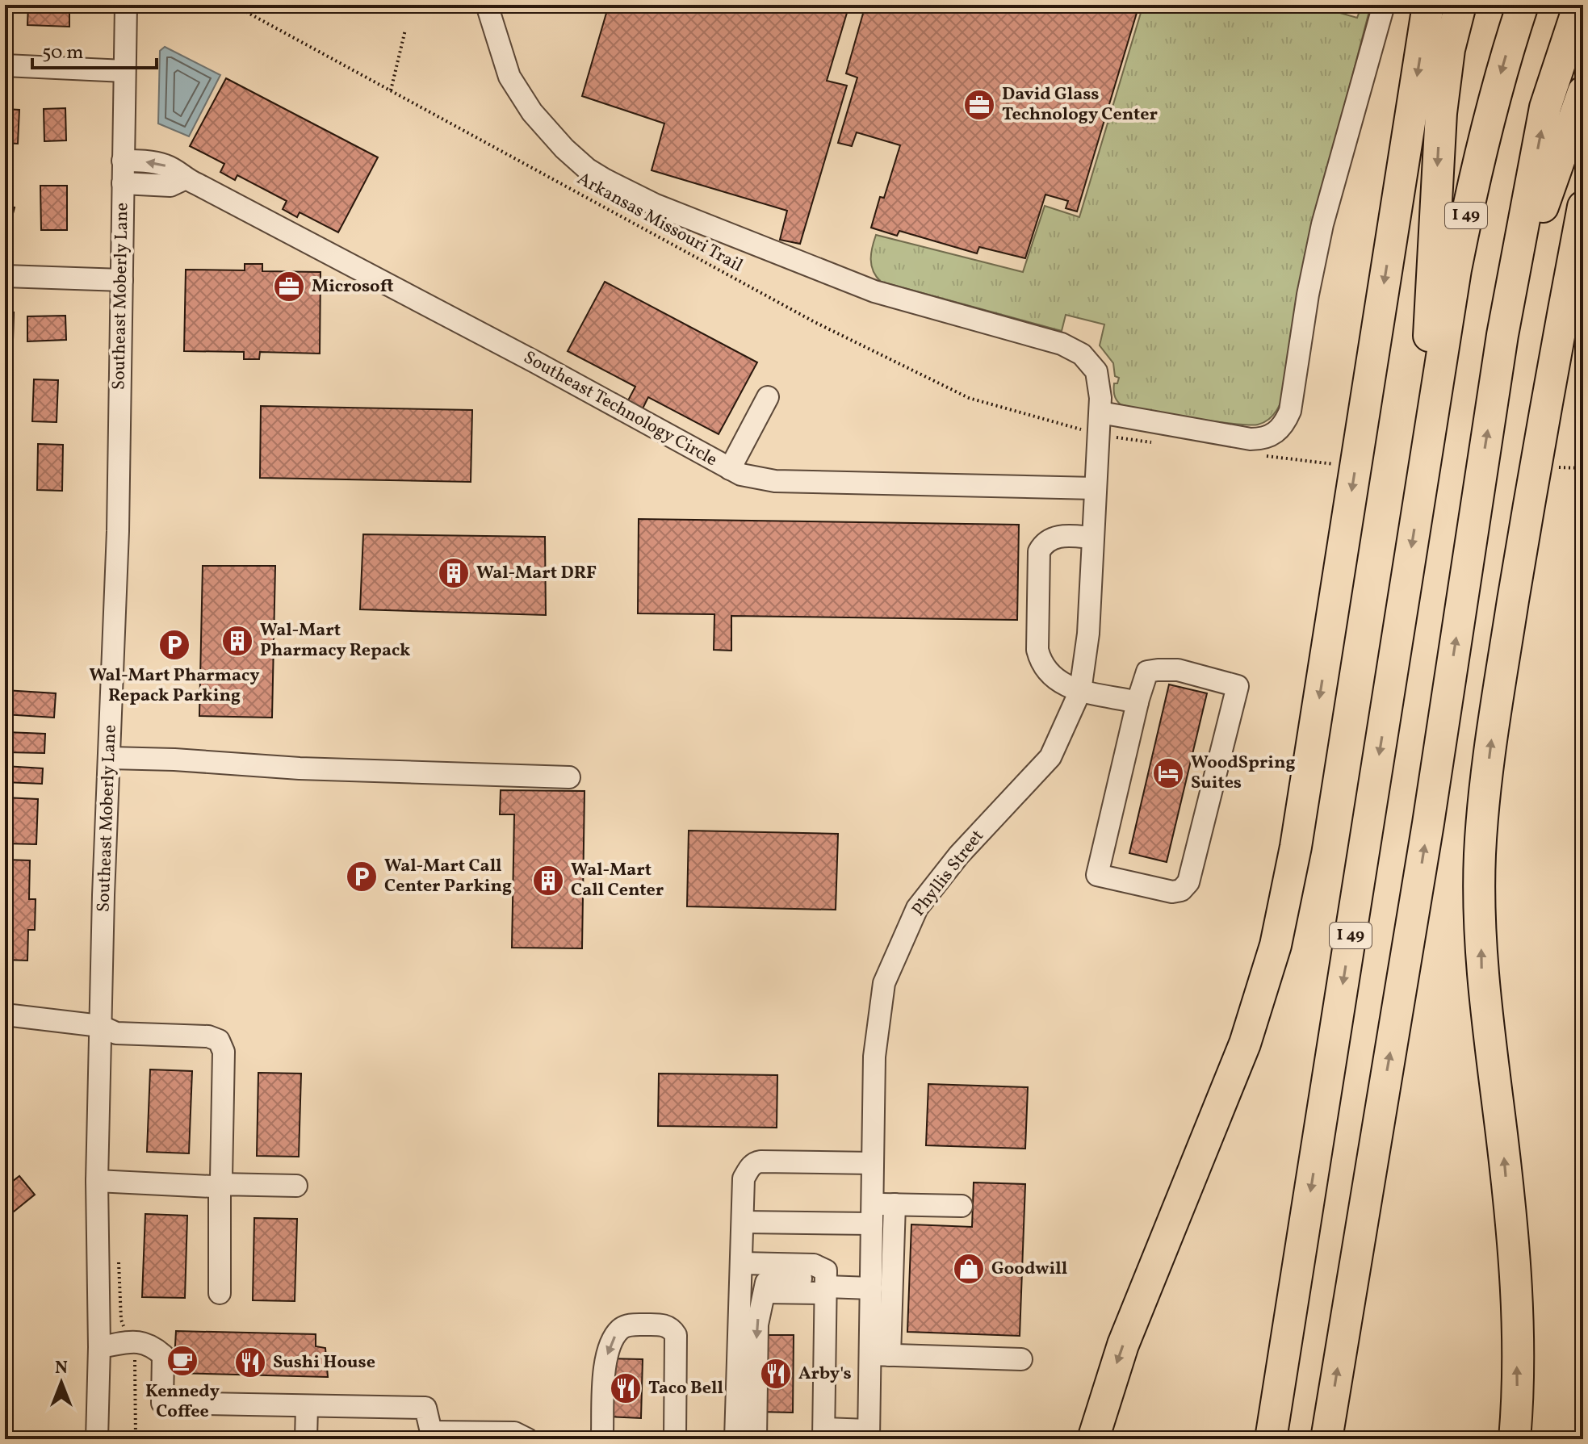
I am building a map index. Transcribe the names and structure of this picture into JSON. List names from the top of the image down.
{
  "streets": {
    "highway": ["I 49"],
    "street": ["Southeast Moberly Lane", "Southeast Technology Circle", "Phyllis Street"],
    "path": ["Arkansas Missouri Trail"]
  },
  "crossings": [
    ["Southeast Moberly Lane", "Southeast Technology Circle"],
    ["Southeast Technology Circle", "Phyllis Street"]
  ],
  "places": {
    "office": ["David Glass Technology Center", "Microsoft"],
    "building": ["Wal-Mart DRF", "Wal-Mart Pharmacy Repack", "Wal-Mart Call Center"],
    "parking": ["Wal-Mart Pharmacy Repack Parking", "Wal-Mart Call Center Parking"],
    "hotel": ["WoodSpring Suites"],
    "shop": ["Goodwill"],
    "cafe": ["Kennedy Coffee"],
    "restaurant": ["Sushi House", "Arby's", "Taco Bell"]
  },
  "scale_bar": "50 m",
  "north": "top"
}
